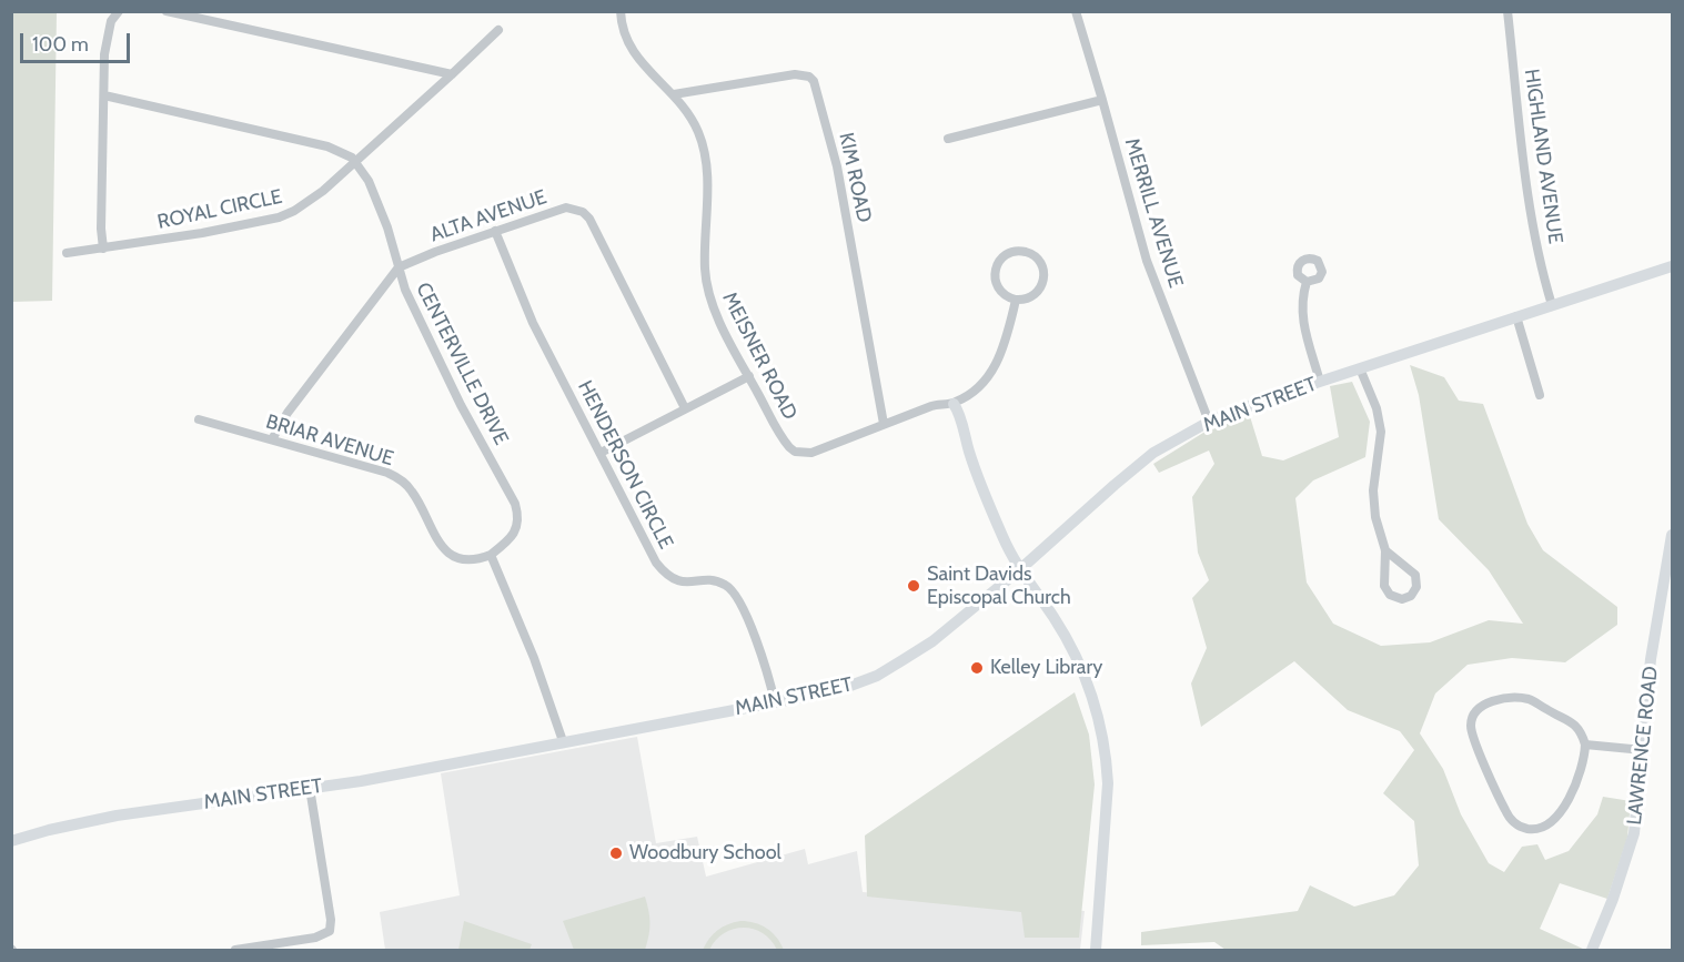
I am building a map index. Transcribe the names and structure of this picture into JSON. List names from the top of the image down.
{
  "streets": {
    "main road": ["MAIN STREET", "LAWRENCE ROAD"],
    "street": [
      "HIGHLAND AVENUE",
      "KIM ROAD",
      "ROYAL CIRCLE",
      "MERRILL AVENUE",
      "ALTA AVENUE",
      "MEISNER ROAD",
      "CENTERVILLE DRIVE",
      "BRIAR AVENUE",
      "HENDERSON CIRCLE"
    ]
  },
  "crossings": [
    ["HIGHLAND AVENUE", "MAIN STREET"],
    ["KIM ROAD", "MEISNER ROAD"],
    ["ROYAL CIRCLE", "CENTERVILLE DRIVE"],
    ["MERRILL AVENUE", "MAIN STREET"],
    ["ALTA AVENUE", "CENTERVILLE DRIVE"],
    ["ALTA AVENUE", "BRIAR AVENUE"],
    ["ALTA AVENUE", "HENDERSON CIRCLE"],
    ["CENTERVILLE DRIVE", "BRIAR AVENUE"],
    ["MAIN STREET", "HENDERSON CIRCLE"]
  ],
  "places": ["Saint Davids Episcopal Church", "Kelley Library", "Woodbury School"],
  "scale_bar": "100 m"
}
